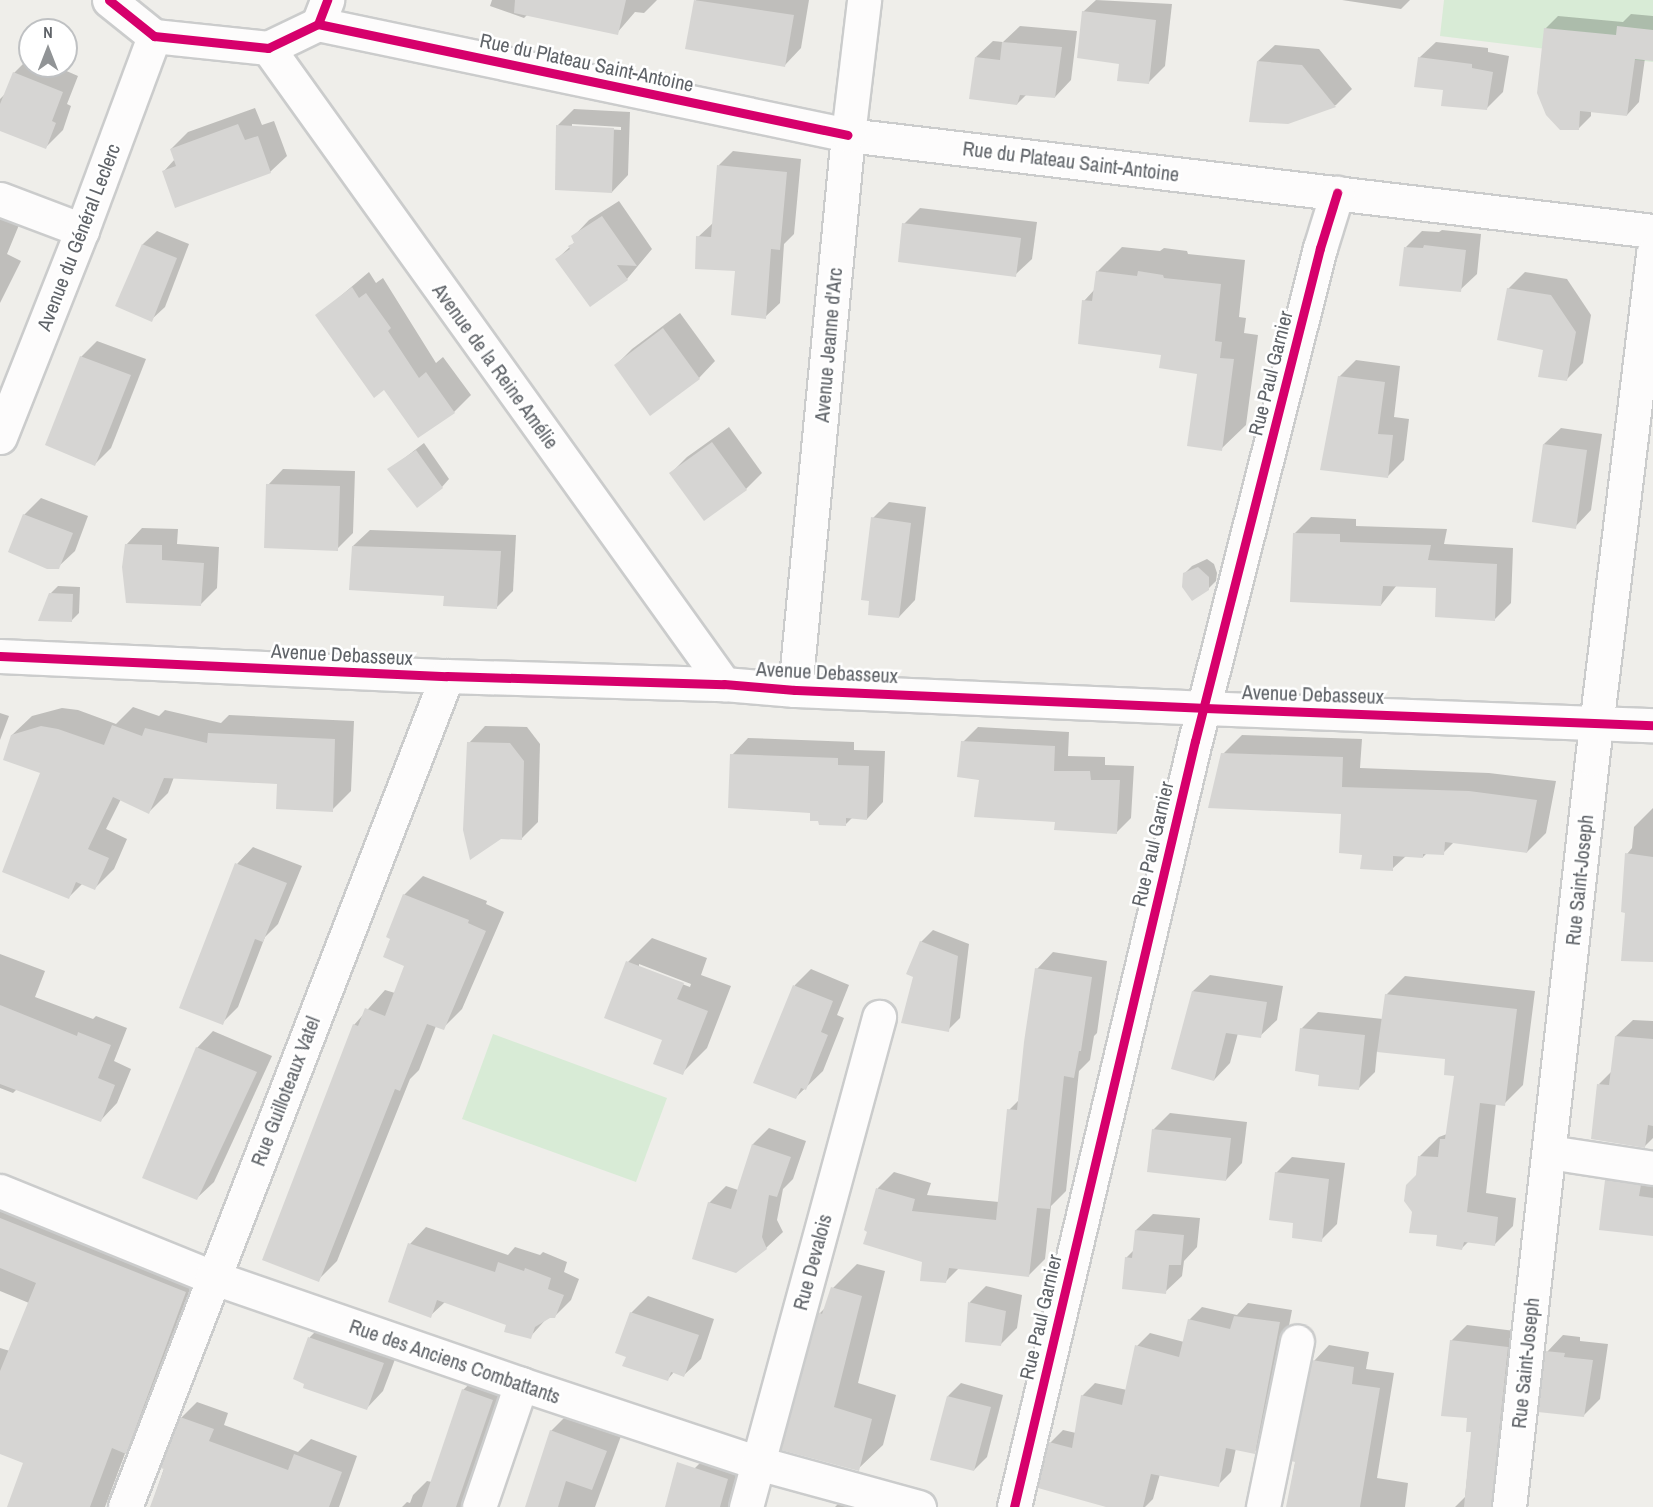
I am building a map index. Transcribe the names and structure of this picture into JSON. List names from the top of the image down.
{
  "streets": {
    "street": [
      "Rue du Plateau Saint-Antoine",
      "Avenue du Général Leclerc",
      "Avenue Jeanne d'Arc",
      "Avenue de la Reine Amélie",
      "Rue Paul Garnier",
      "Avenue Debasseux",
      "Rue Saint-Joseph",
      "Rue Guilloteaux Vatel",
      "Rue Devalois",
      "Rue des Anciens Combattants"
    ]
  },
  "crossings": [
    ["Rue du Plateau Saint-Antoine", "Avenue Jeanne d'Arc"],
    ["Rue du Plateau Saint-Antoine", "Rue Paul Garnier"],
    ["Avenue Jeanne d'Arc", "Avenue Debasseux"],
    ["Avenue de la Reine Amélie", "Avenue Debasseux"],
    ["Rue Paul Garnier", "Avenue Debasseux"],
    ["Avenue Debasseux", "Rue Saint-Joseph"],
    ["Avenue Debasseux", "Rue Guilloteaux Vatel"],
    ["Rue Guilloteaux Vatel", "Rue des Anciens Combattants"],
    ["Rue Devalois", "Rue des Anciens Combattants"]
  ],
  "north": "top"
}
